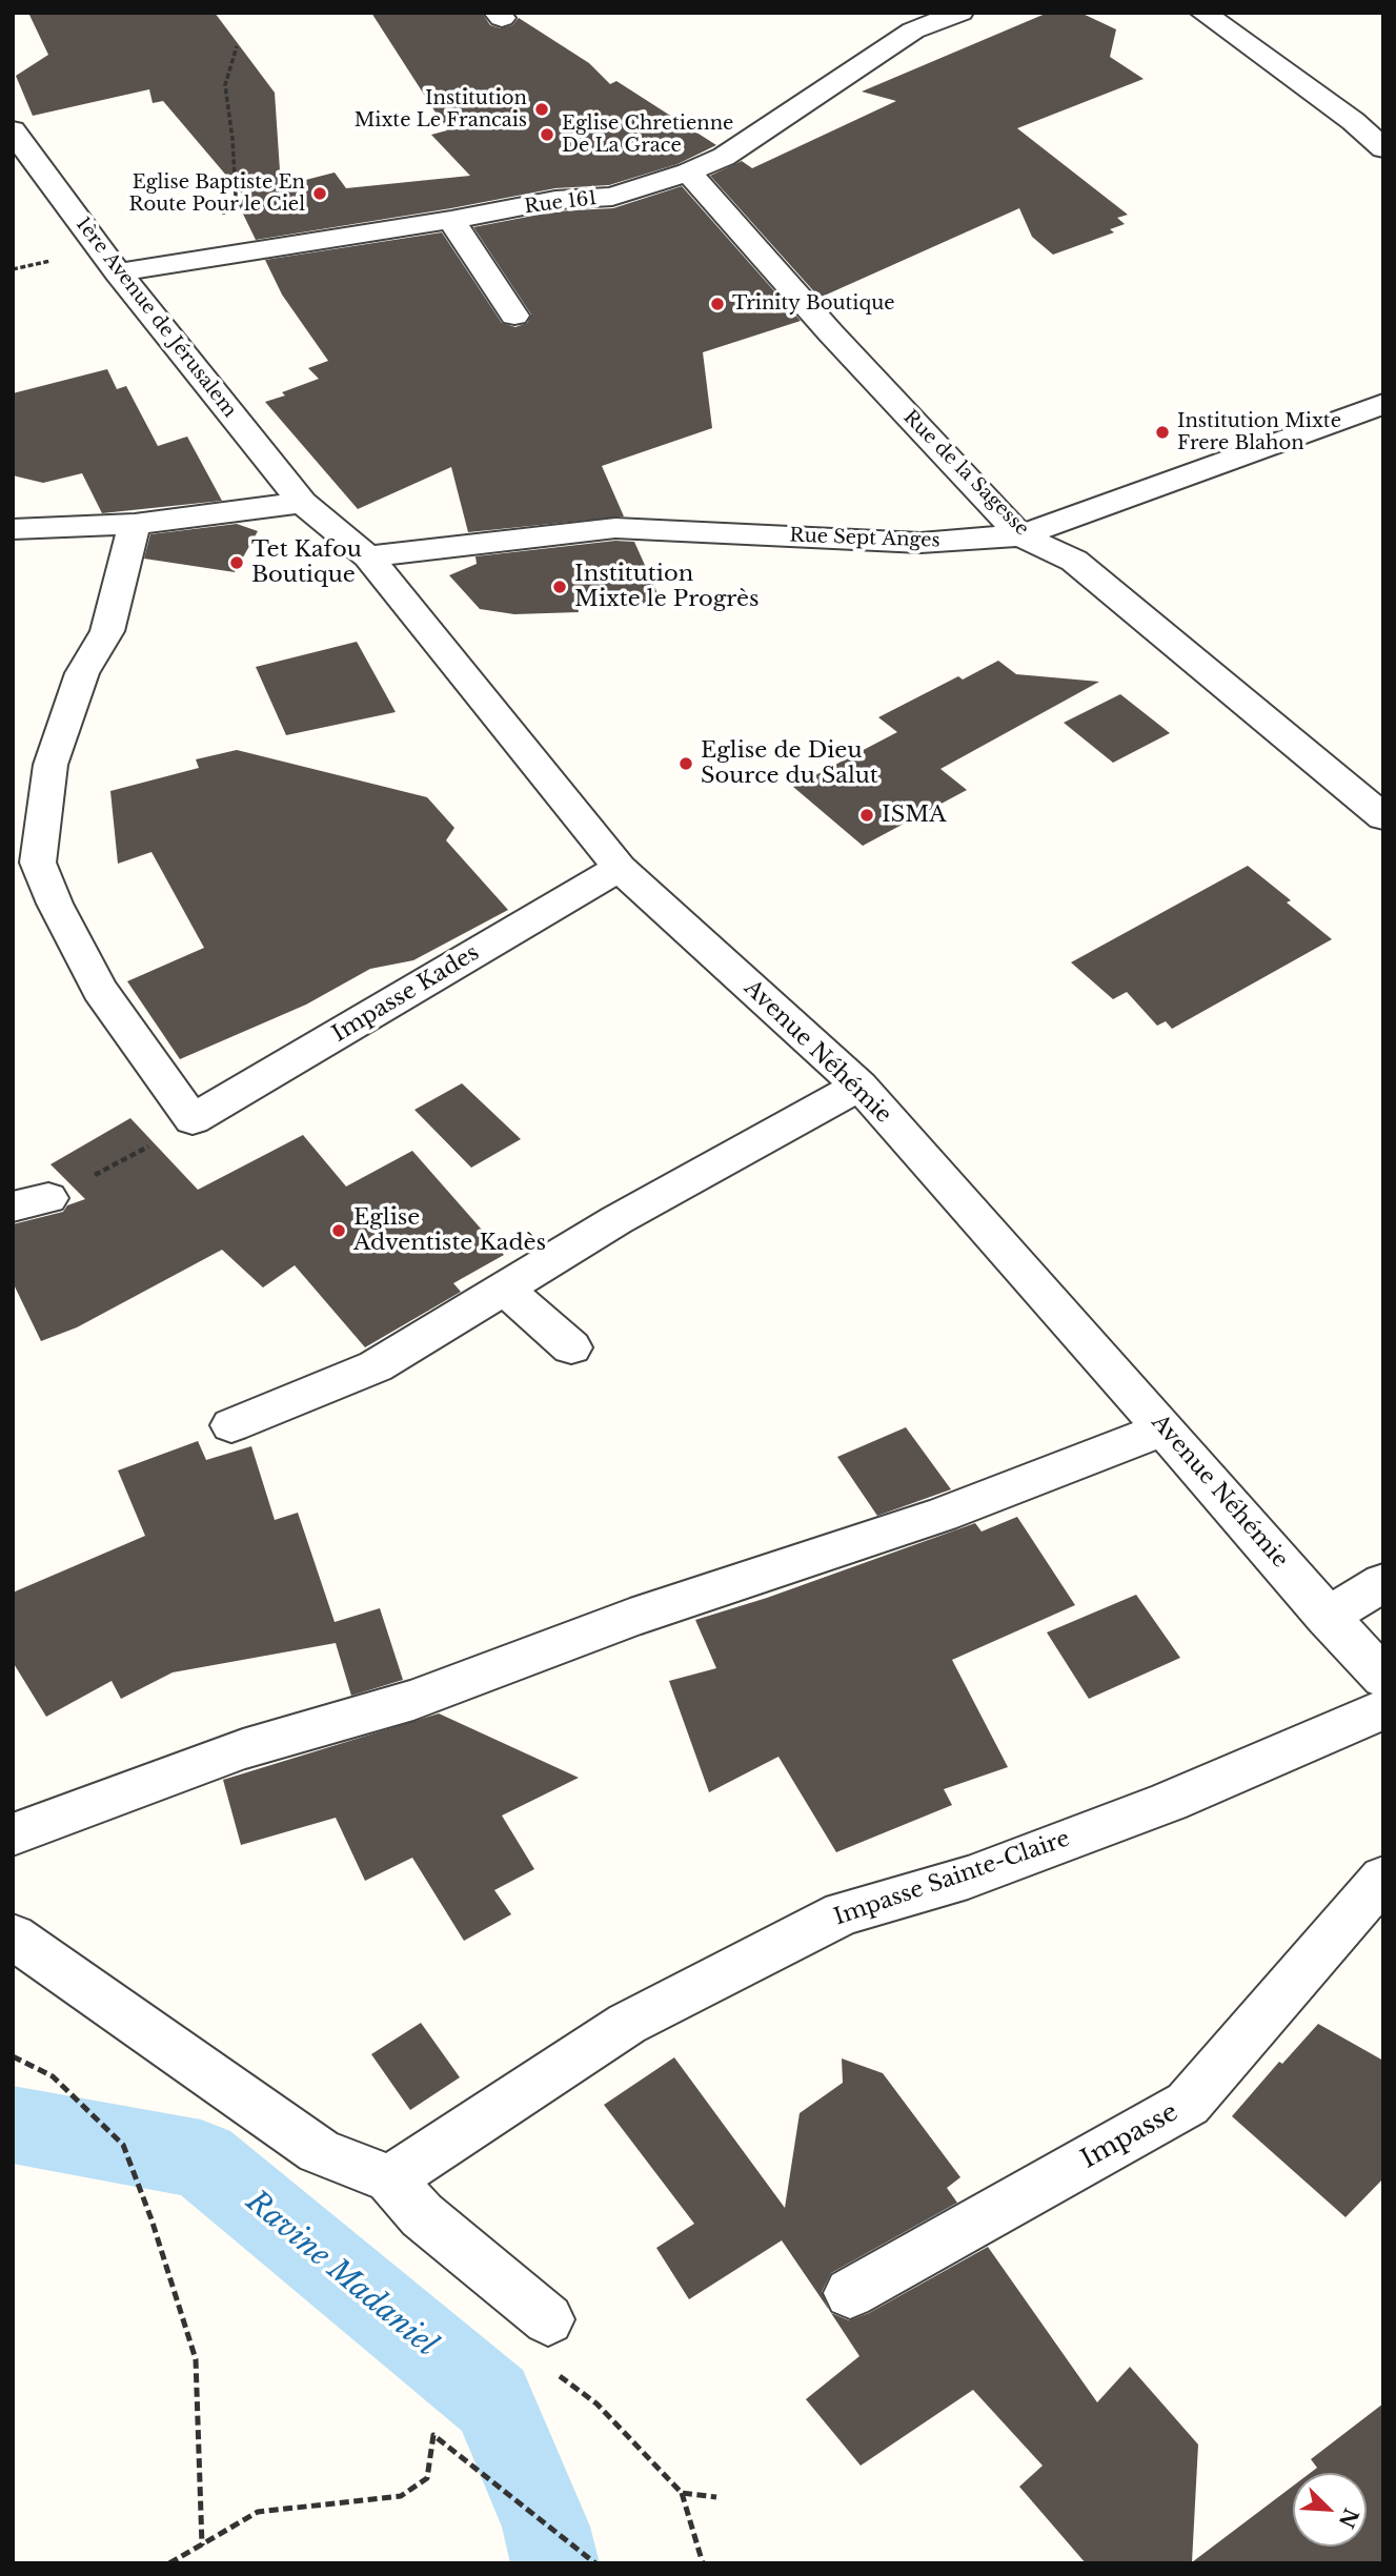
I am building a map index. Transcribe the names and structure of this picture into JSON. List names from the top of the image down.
{
  "streets": {
    "street": [
      "Rue 161",
      "1ère Avenue de Jérusalem",
      "Rue de la Sagesse",
      "Rue Sept Anges",
      "Impasse Kades",
      "Avenue Néhémie",
      "Impasse Sainte-Claire",
      "Impasse"
    ]
  },
  "crossings": [
    ["Rue 161", "1ère Avenue de Jérusalem"],
    ["Rue 161", "Rue de la Sagesse"],
    ["1ère Avenue de Jérusalem", "Avenue Néhémie"],
    ["Rue de la Sagesse", "Rue Sept Anges"],
    ["Rue Sept Anges", "Avenue Néhémie"],
    ["Impasse Kades", "Avenue Néhémie"]
  ],
  "water": ["Ravine Madaniel"],
  "places": [
    "Institution Mixte Le Francais",
    "Eglise Chretienne De La Grace",
    "Eglise Baptiste En Route Pour le Ciel",
    "Trinity Boutique",
    "Institution Mixte Frere Blahon",
    "Tet Kafou Boutique",
    "Institution Mixte le Progrès",
    "Eglise de Dieu Source du Salut",
    "ISMA",
    "Eglise Adventiste Kadès"
  ],
  "north": "bottom right"
}
